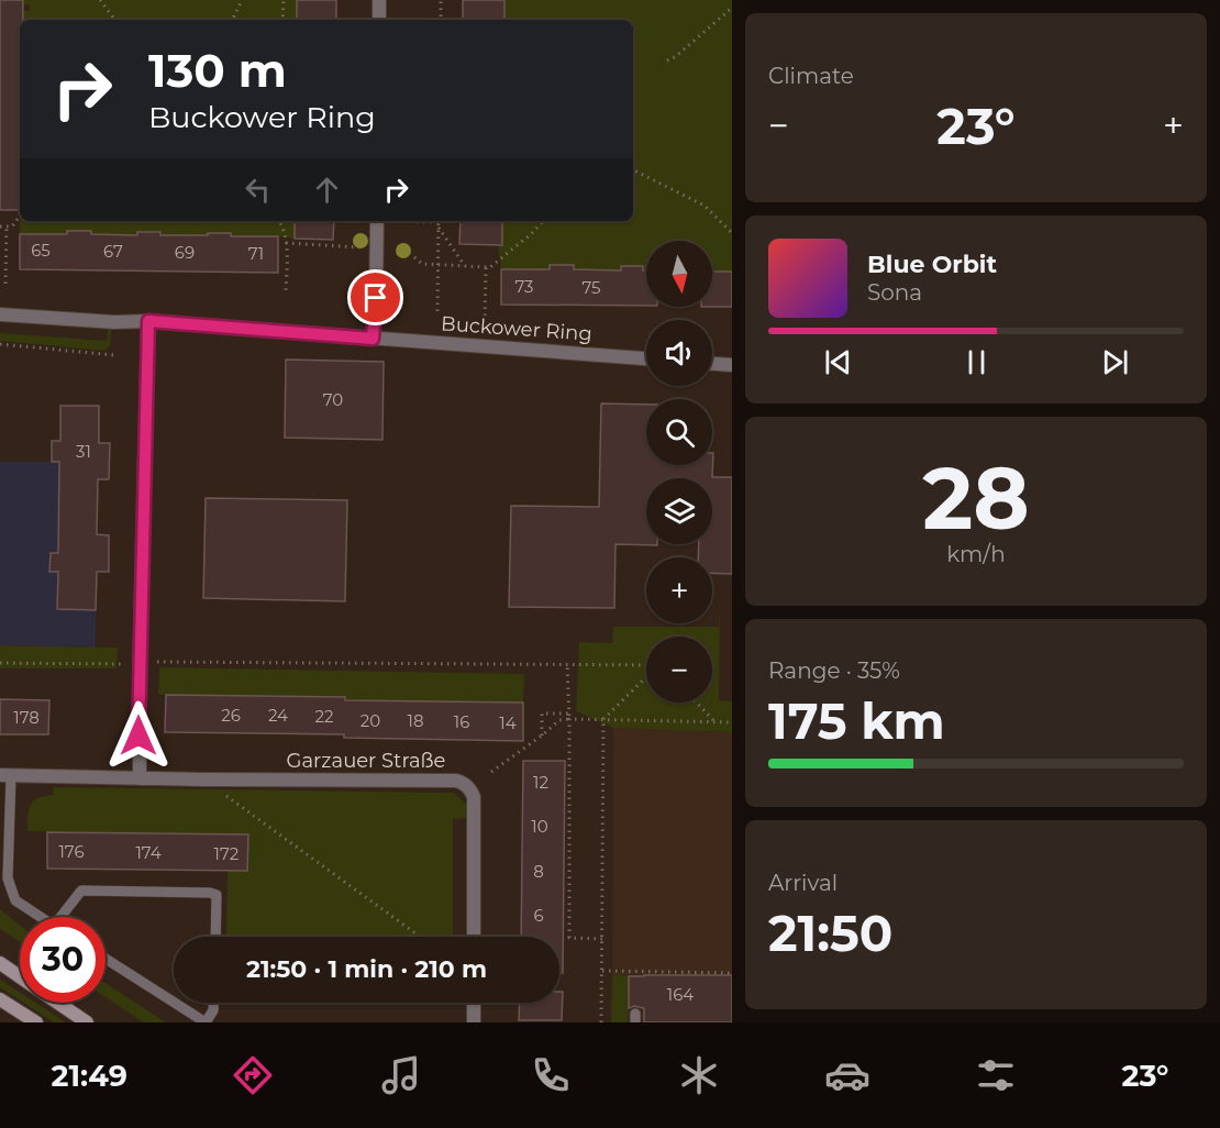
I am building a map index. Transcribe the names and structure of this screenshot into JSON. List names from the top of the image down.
{
  "streets": {
    "street": ["Buckower Ring", "Garzauer Straße"]
  },
  "house_numbers": [
    "65",
    "67",
    "69",
    "71",
    "73",
    "75",
    "70",
    "31",
    "26",
    "24",
    "22",
    "178",
    "20",
    "18",
    "16",
    "14",
    "12",
    "10",
    "176",
    "174",
    "172",
    "8",
    "6",
    "164"
  ],
  "north": "bottom",
  "page": {
    "tile": [
      "Climate",
      ["28", "km/h"],
      ["Range · 35%", "175 km"],
      ["Arrival", "21:50"]
    ],
    "turn": ["130 m", "Buckower Ring"],
    "heat": ["−", "23°", "+"],
    "song": ["Blue Orbit", "Sona"],
    "map_buttons": ["+", "−"],
    "limit": "30",
    "trip": "21:50 · 1 min · 210 m",
    "tabs": ["21:49", "23°"]
  }
}
